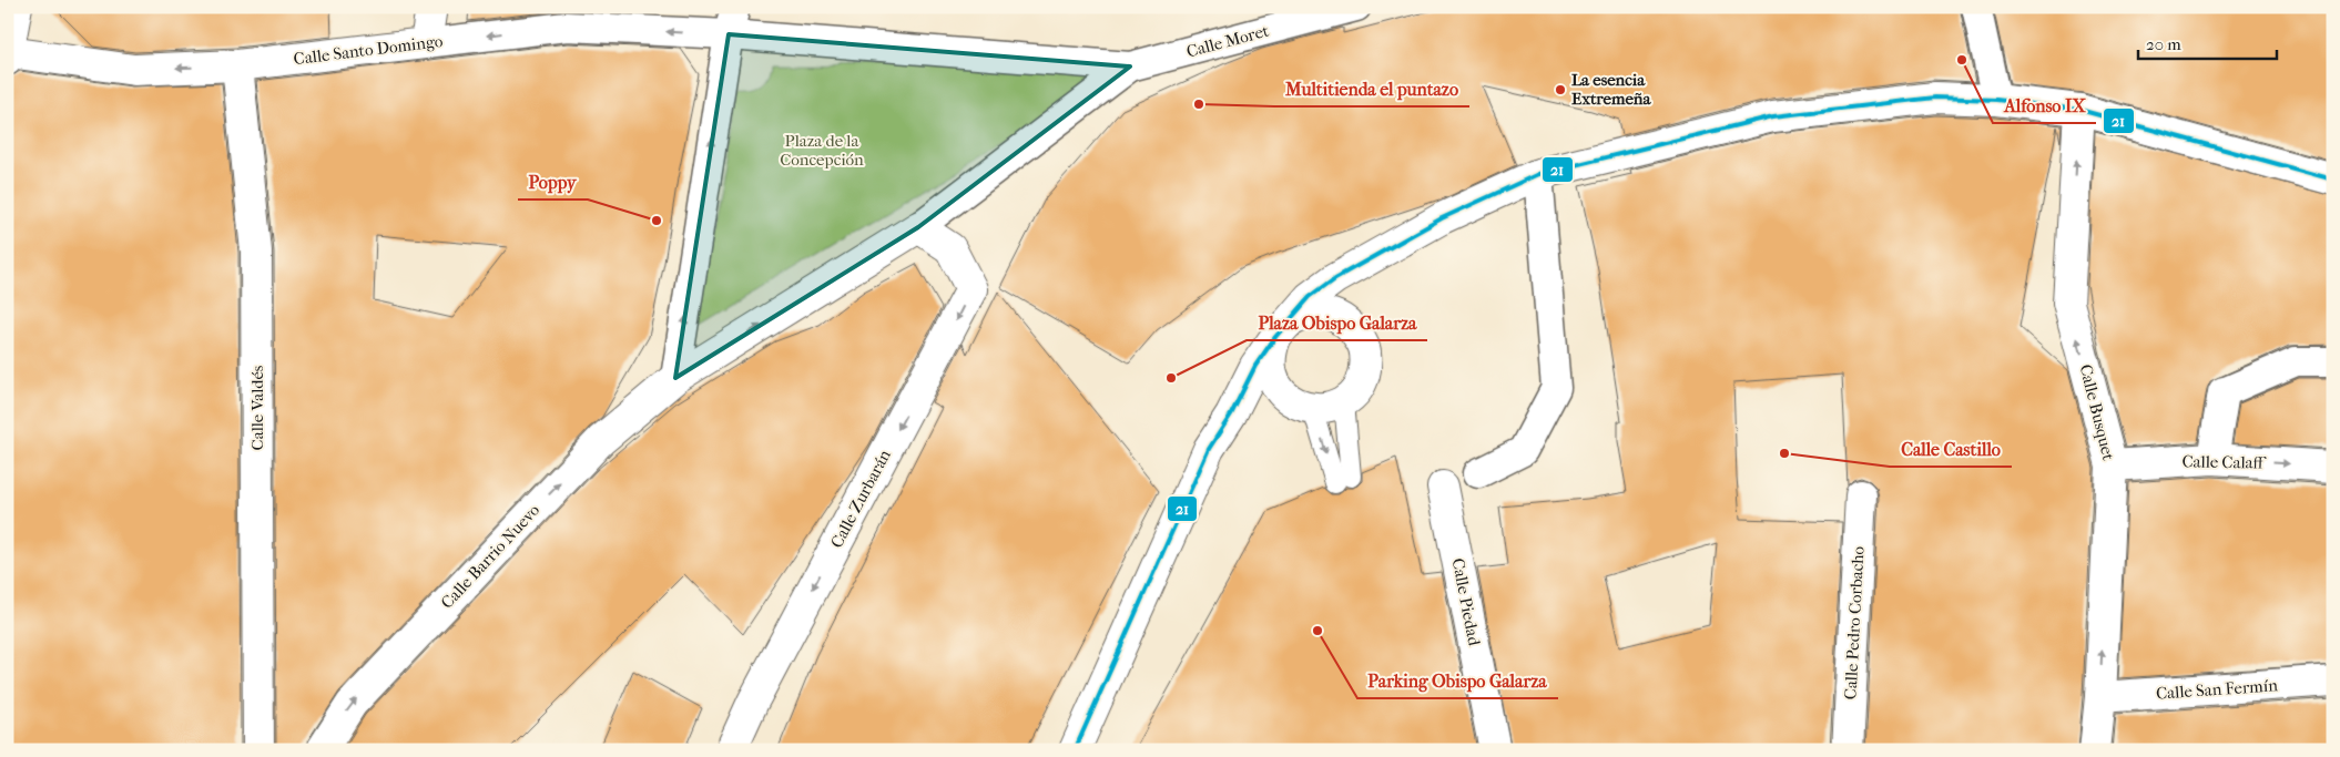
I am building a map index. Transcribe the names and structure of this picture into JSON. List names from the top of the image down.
{
  "streets": {
    "street": [
      "Calle Moret",
      "Calle Santo Domingo",
      "Calle Valdés",
      "Calle Busquet",
      "Calle Calaff",
      "Calle Zurbarán",
      "Calle Barrio Nuevo",
      "Calle Piedad",
      "Calle Pedro Corbacho",
      "Calle San Fermín"
    ]
  },
  "crossings": [
    ["Calle Santo Domingo", "Calle Valdés"],
    ["Calle Busquet", "Calle Calaff"],
    ["Calle Busquet", "Calle San Fermín"]
  ],
  "one_way": [
    "Calle Santo Domingo",
    "Calle Busquet",
    "Calle Zurbarán",
    "Calle Barrio Nuevo"
  ],
  "parks": ["Plaza de la Concepción"],
  "places": [
    "Alfonso IX",
    "La esencia Extremeña",
    "Multitienda el puntazo",
    "Poppy",
    "Plaza Obispo Galarza",
    "Calle Castillo",
    "Parking Obispo Galarza"
  ],
  "lines": ["transit line 21"],
  "scale_bar": "20 m"
}
